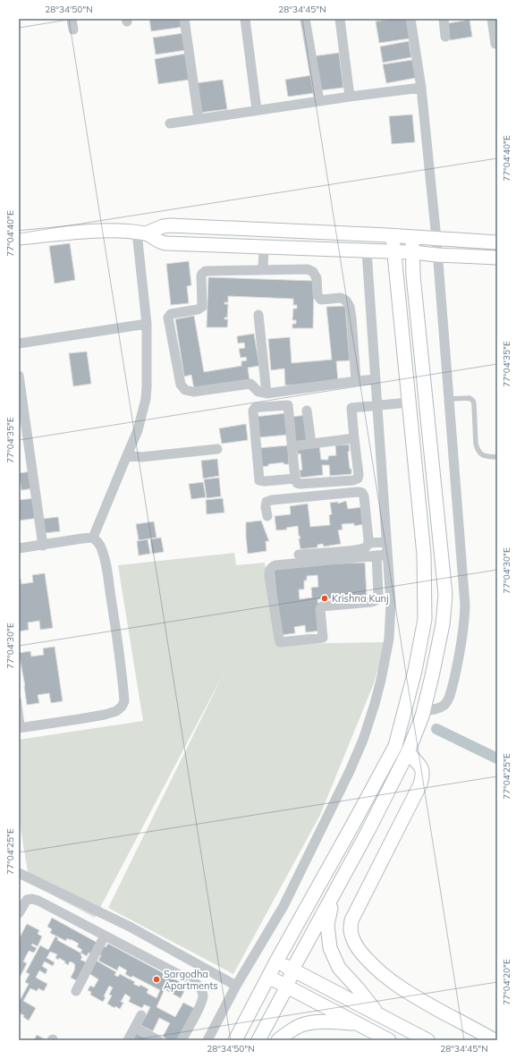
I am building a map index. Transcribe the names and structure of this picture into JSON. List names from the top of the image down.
{
  "places": ["Krishna Kunj", "Sargodha Apartments"],
  "coordinates": [
    "28°34'50\"N",
    "28°34'45\"N",
    "77°04'40\"E",
    "77°04'35\"E",
    "77°04'30\"E",
    "77°04'25\"E",
    "77°04'20\"E"
  ]
}
